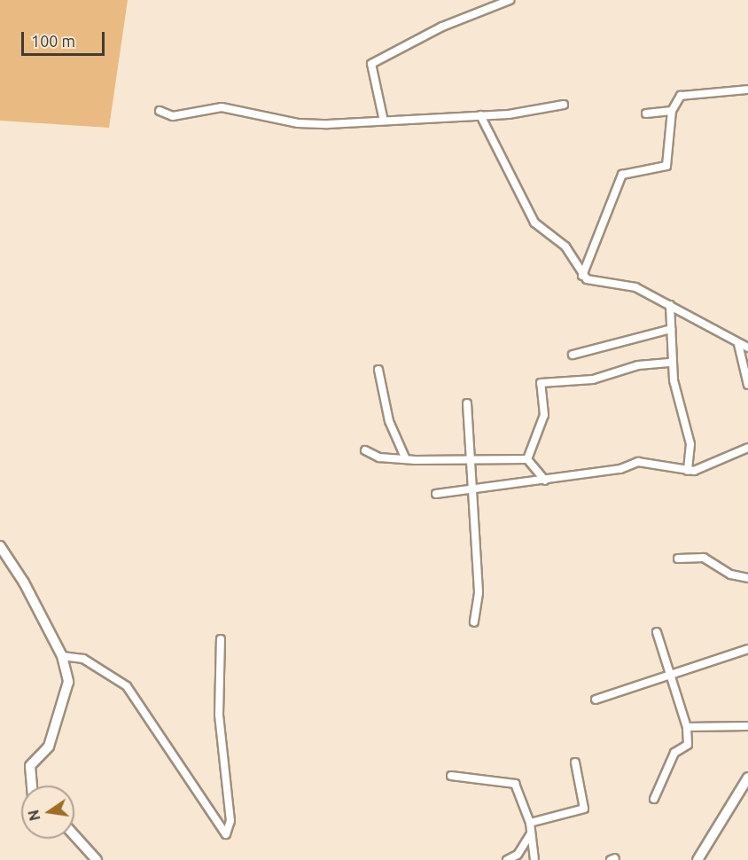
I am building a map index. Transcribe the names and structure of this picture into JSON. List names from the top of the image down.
{
  "scale_bar": "100 m",
  "north": "left"
}
